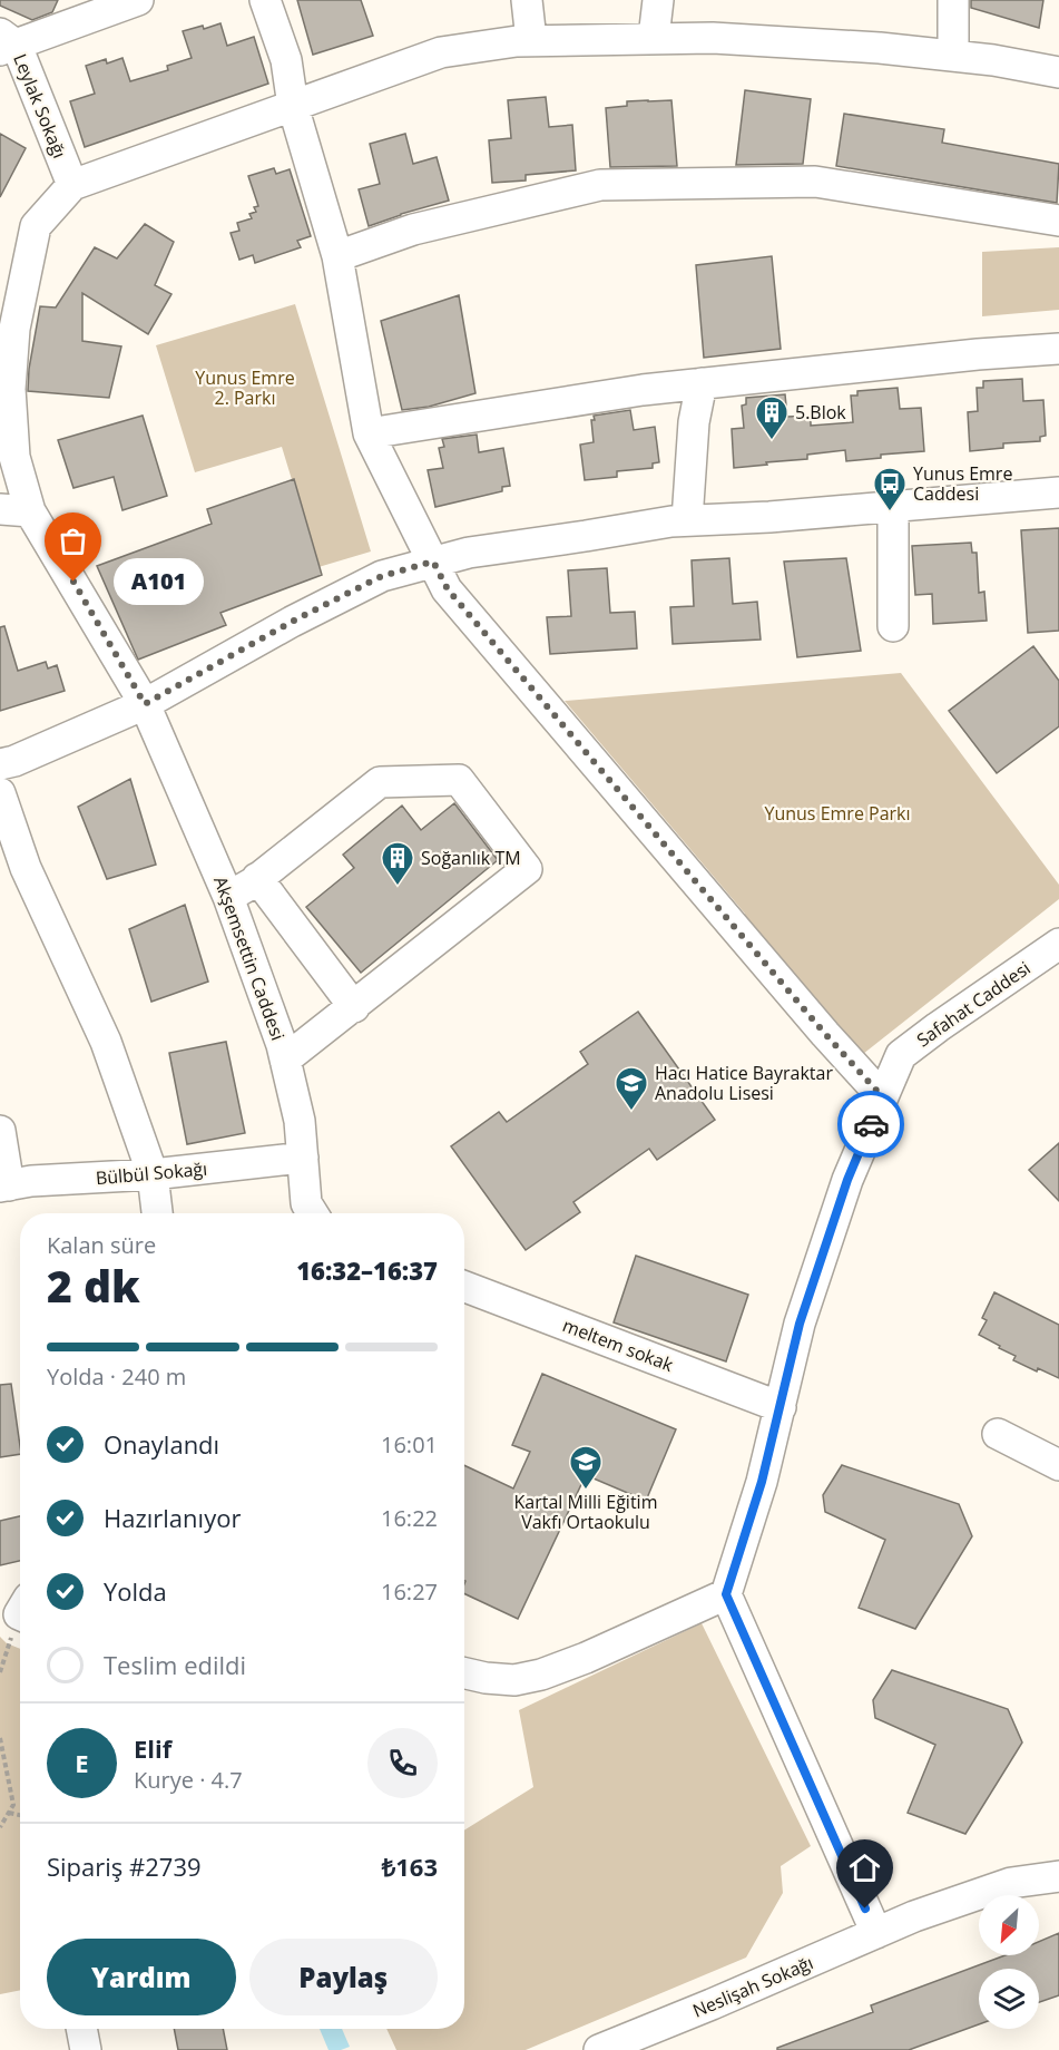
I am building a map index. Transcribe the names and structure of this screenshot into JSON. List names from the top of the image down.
{
  "streets": {
    "street": [
      "Leylak Sokağı",
      "Akşemsettin Caddesi",
      "Safahat Caddesi",
      "Bülbül Sokağı",
      "meltem sokak",
      "Neslişah Sokağı"
    ]
  },
  "crossings": [
    ["Leylak Sokağı", "Akşemsettin Caddesi"],
    ["Akşemsettin Caddesi", "Bülbül Sokağı"],
    ["Safahat Caddesi", "meltem sokak"]
  ],
  "parks": ["Yunus Emre 2. Parkı", "Yunus Emre Parkı"],
  "places": {
    "building": ["5.Blok", "Soğanlık TM"],
    "bus stop": ["Yunus Emre Caddesi"],
    "other": ["A101"],
    "school or university": ["Hacı Hatice Bayraktar Anadolu Lisesi", "Kartal Milli Eğitim Vakfı Ortaokulu"]
  },
  "north": "bottom left",
  "page": {
    "bubble": "A101",
    "heading": ["2 dk", "Kalan süre", "16:32–16:37"],
    "panel": [
      "Elif",
      "Kurye · 4.7",
      "Sipariş #2739",
      "₺163"
    ],
    "bar": "Yolda · 240 m",
    "list": [
      ["Onaylandı", "16:01"],
      ["Hazırlanıyor", "16:22"],
      ["Yolda", "16:27"],
      "Teslim edildi"
    ],
    "round": "E",
    "buttons": ["Yardım", "Paylaş"]
  }
}
